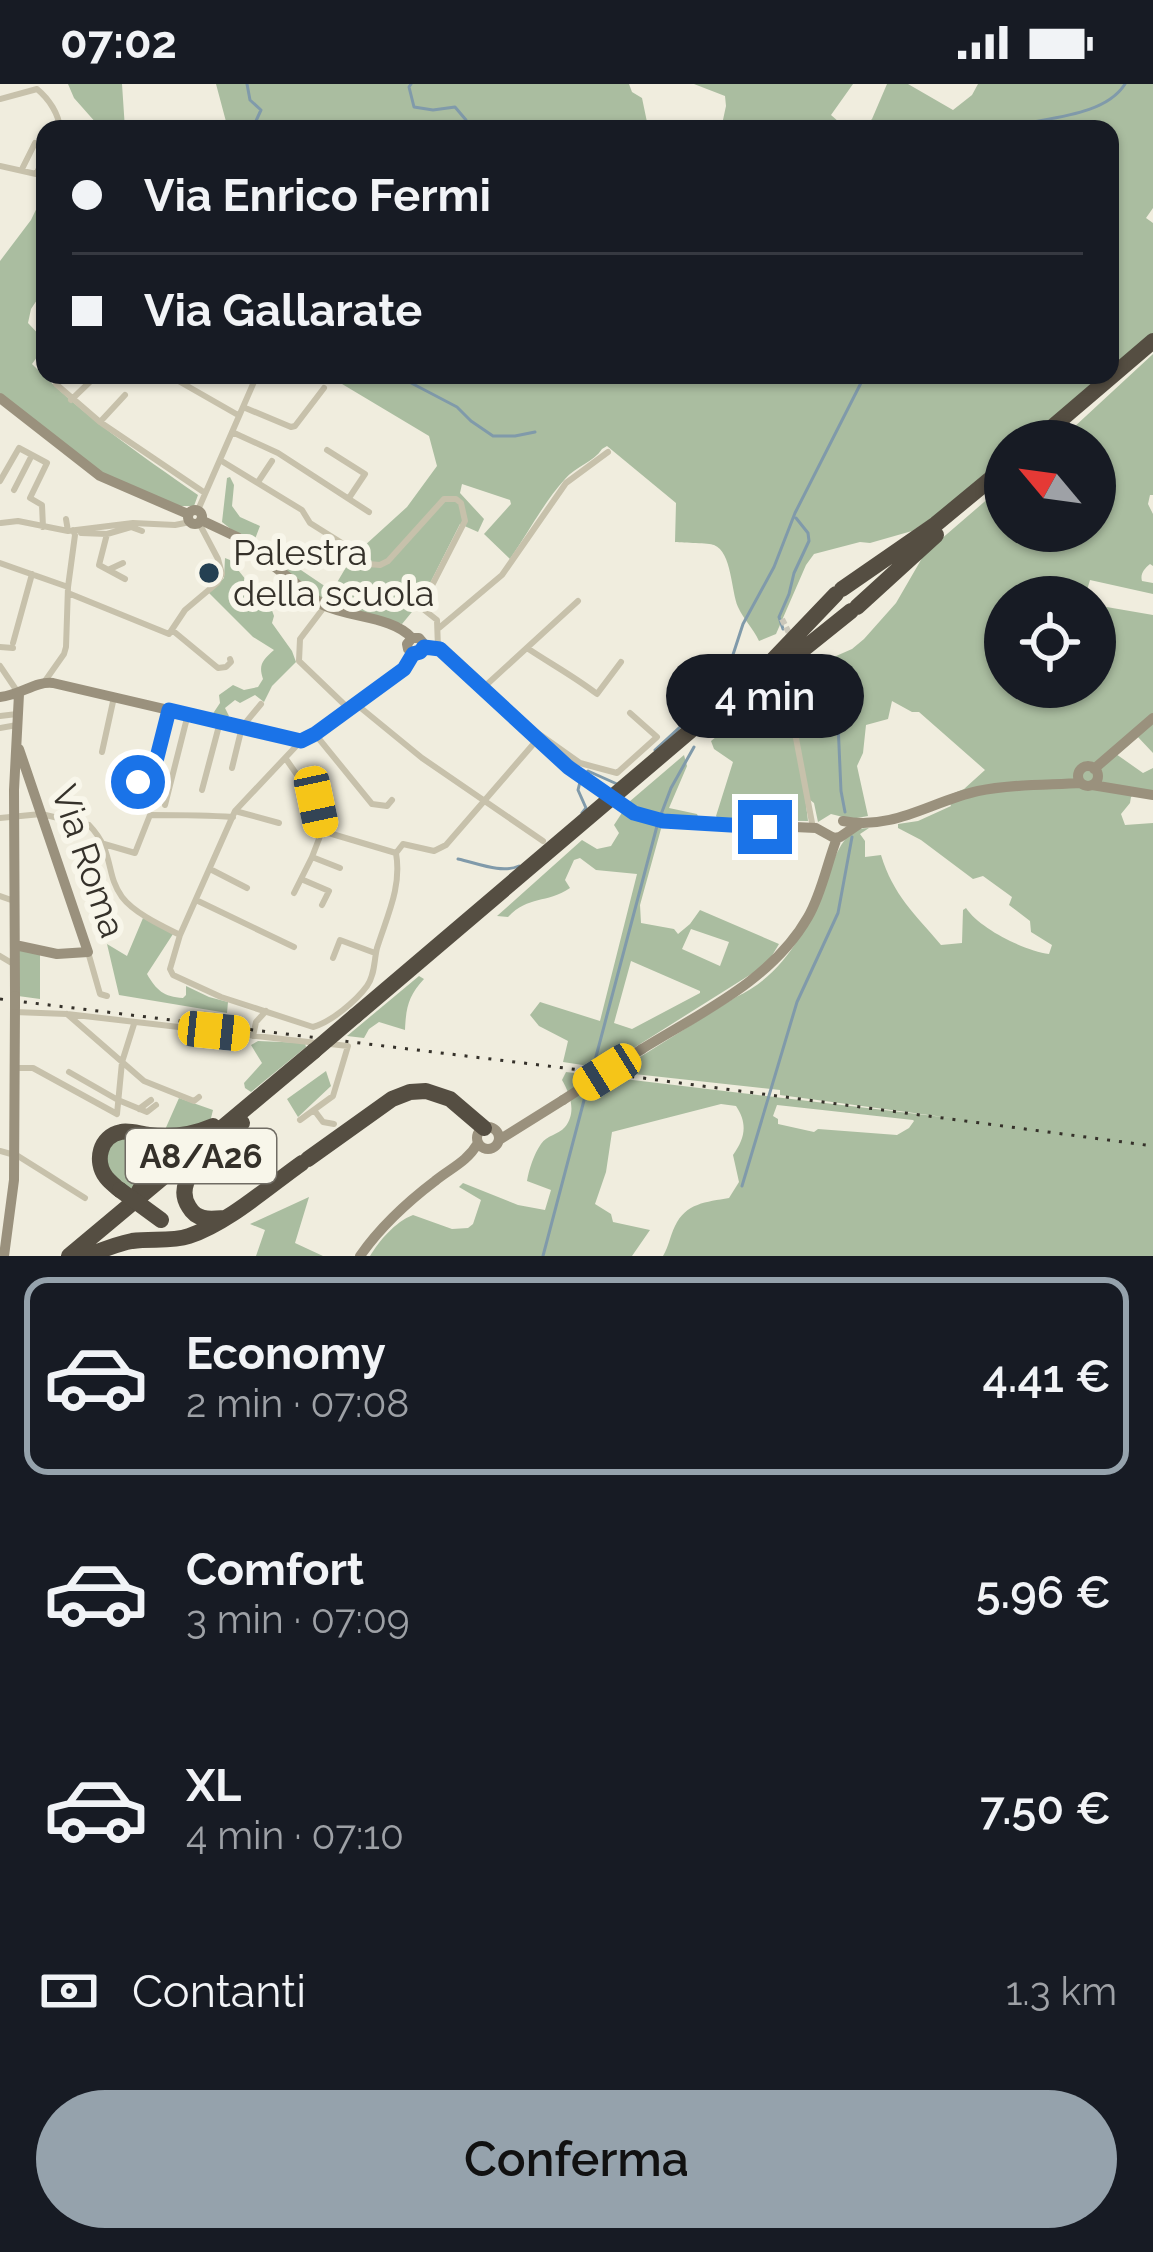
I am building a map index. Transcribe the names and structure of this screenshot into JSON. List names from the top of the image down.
{
  "streets": {
    "highway": ["A8/A26"],
    "street": ["Via Roma"]
  },
  "places": ["Palestra della scuola"],
  "north": "top left",
  "page": {
    "status": "07:02",
    "banner": ["Via Enrico Fermi", "Via Gallarate"],
    "bubble": "4 min",
    "list": [
      {
        "name": "Economy",
        "note": "2 min · 07:08",
        "value": "4.41 €"
      },
      {
        "name": "Comfort",
        "note": "3 min · 07:09",
        "value": "5.96 €"
      },
      {
        "name": "XL",
        "note": "4 min · 07:10",
        "value": "7.50 €"
      }
    ],
    "pay": ["Contanti", "1.3 km"],
    "buttons": "Conferma"
  }
}
